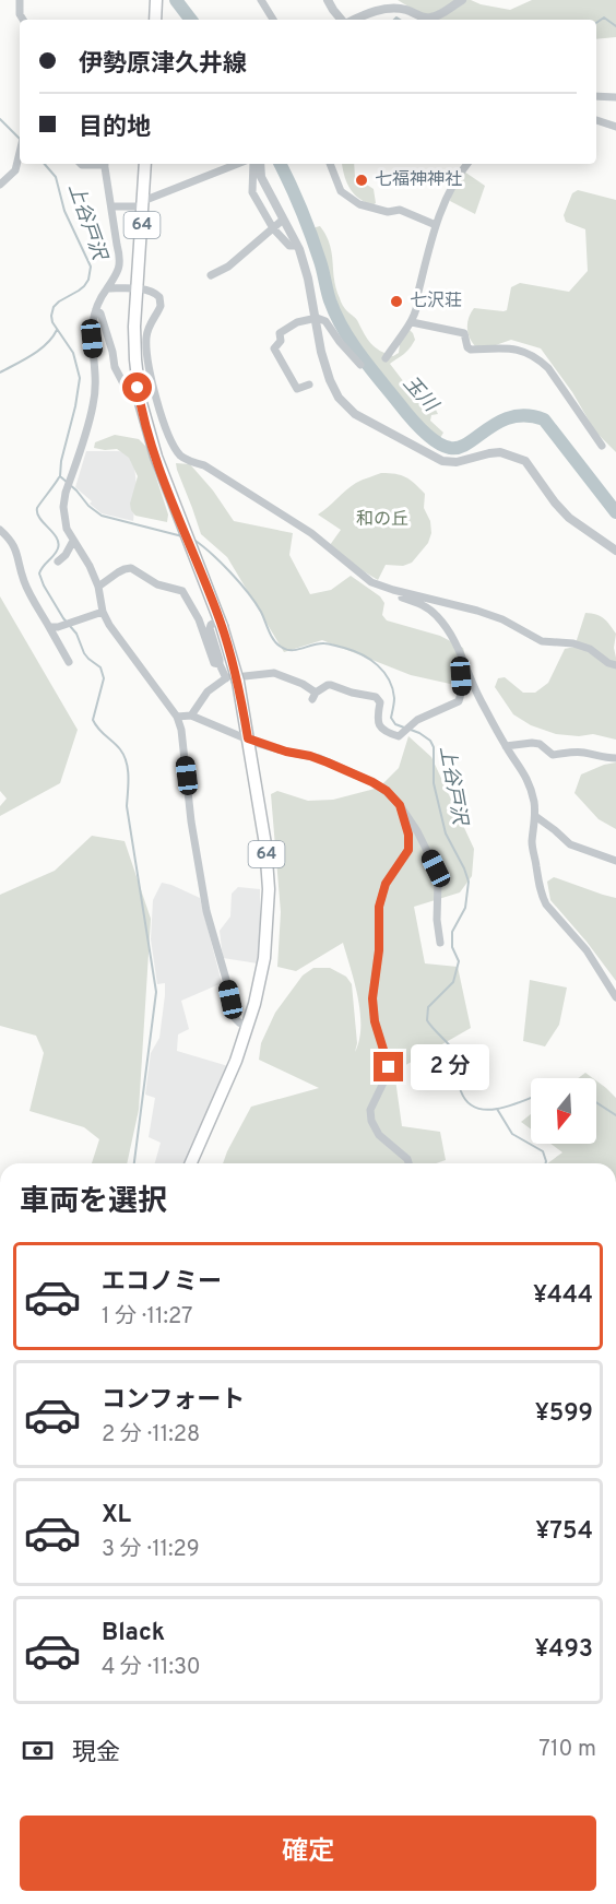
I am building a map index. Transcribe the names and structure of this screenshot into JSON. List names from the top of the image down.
{
  "streets": {
    "main road": ["64"]
  },
  "water": ["上谷戸沢", "玉川"],
  "parks": ["和の丘"],
  "places": ["七福神神社", "七沢荘"],
  "north": "bottom",
  "page": {
    "banner": ["伊勢原津久井線", "目的地"],
    "bubble": "2 分",
    "heading": "車両を選択",
    "list": [
      {
        "name": "エコノミー",
        "note": "1 分 · 11:27",
        "value": "¥444"
      },
      {
        "name": "コンフォート",
        "note": "2 分 · 11:28",
        "value": "¥599"
      },
      {
        "name": "XL",
        "note": "3 分 · 11:29",
        "value": "¥754"
      },
      {
        "name": "Black",
        "note": "4 分 · 11:30",
        "value": "¥493"
      }
    ],
    "pay": ["現金", "710 m"],
    "buttons": "確定"
  }
}
